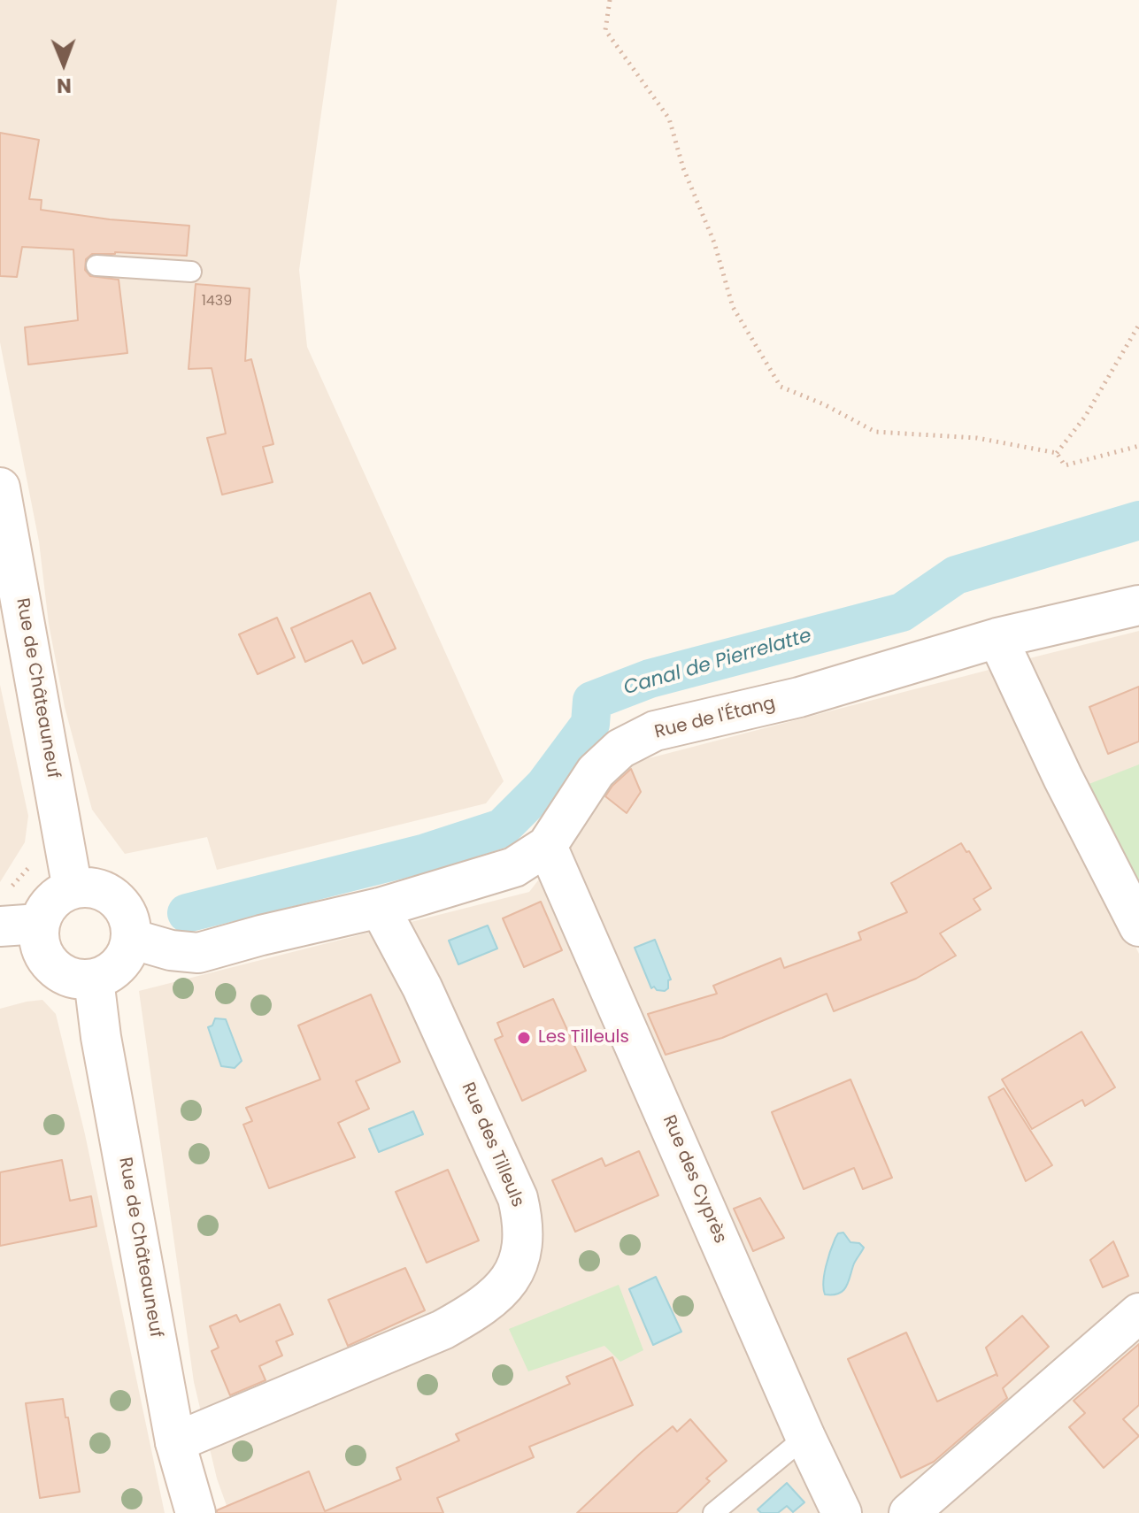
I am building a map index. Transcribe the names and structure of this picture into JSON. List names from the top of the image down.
{
  "streets": {
    "street": [
      "Rue de Châteauneuf",
      "Rue de l'Étang",
      "Rue des Tilleuls",
      "Rue des Cyprès"
    ]
  },
  "crossings": [
    ["Rue de Châteauneuf", "Rue de l'Étang"],
    ["Rue de Châteauneuf", "Rue des Tilleuls"],
    ["Rue de l'Étang", "Rue des Tilleuls"],
    ["Rue de l'Étang", "Rue des Cyprès"]
  ],
  "water": ["Canal de Pierrelatte"],
  "places": ["Les Tilleuls"],
  "house_numbers": ["1439"],
  "north": "bottom"
}
